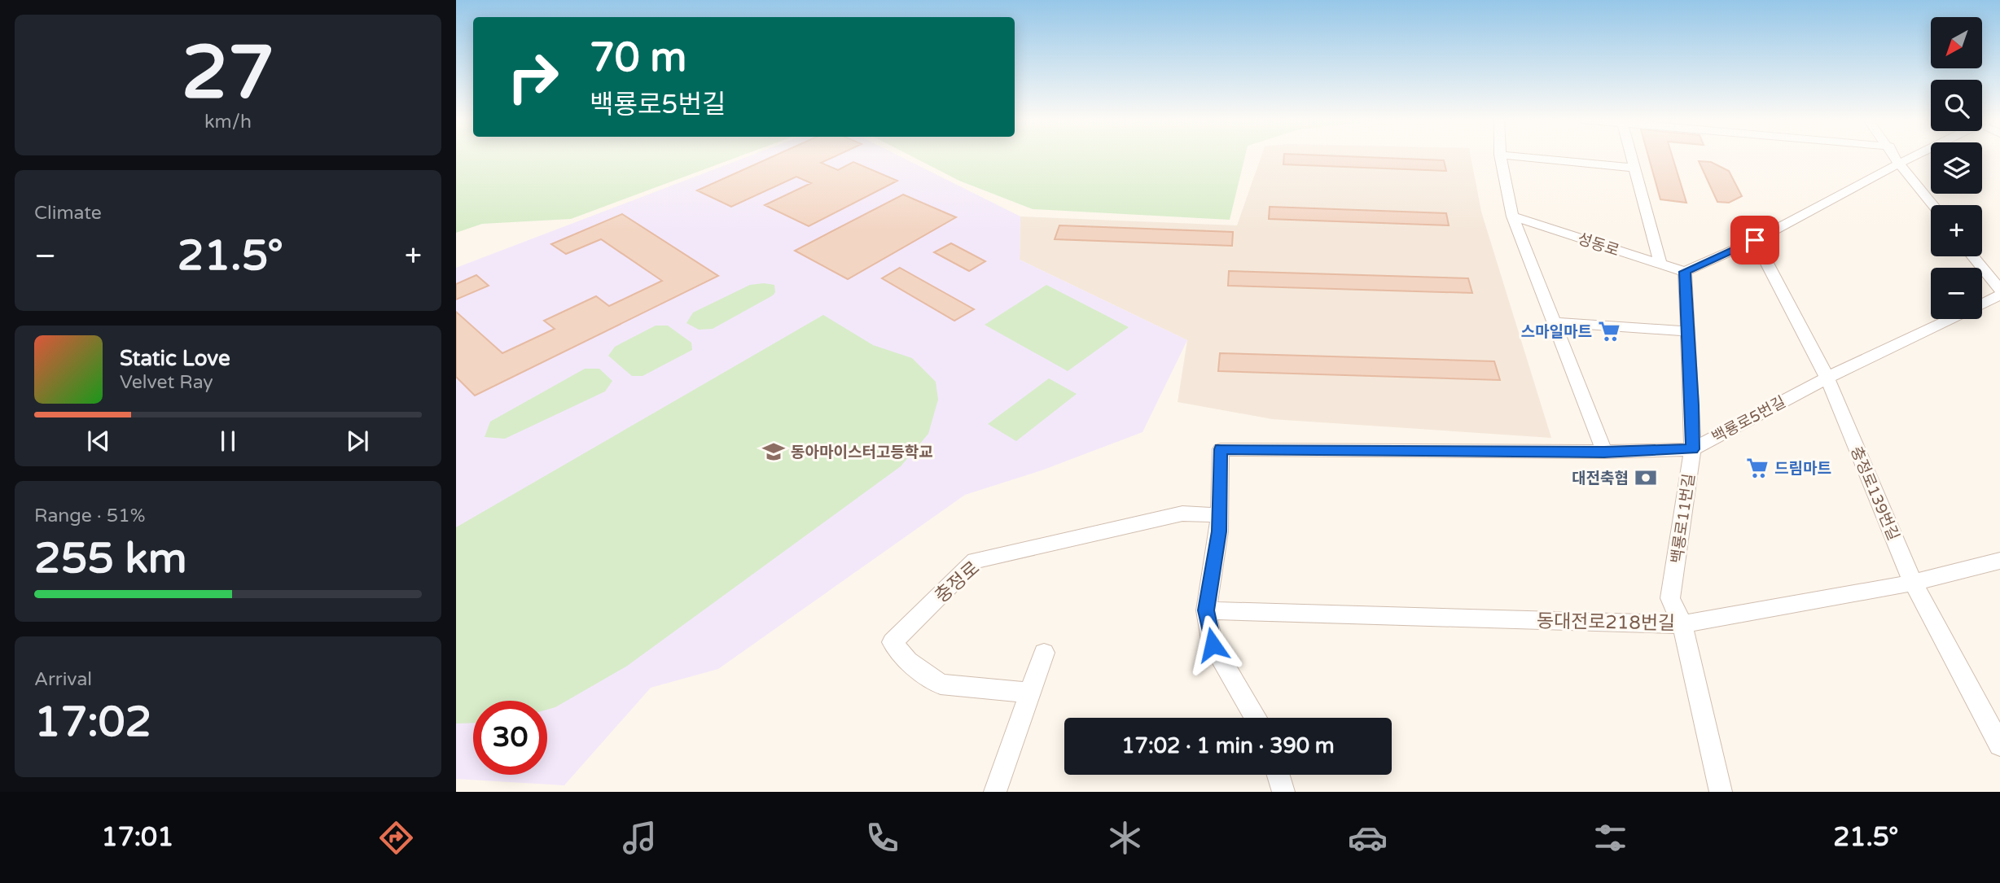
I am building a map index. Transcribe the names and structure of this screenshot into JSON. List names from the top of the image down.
{
  "streets": {
    "street": [
      "성동로",
      "백룡로5번길",
      "충정로139번길",
      "백룡로11번길",
      "충정로",
      "동대전로218번길"
    ]
  },
  "crossings": [
    ["성동로", "백룡로11번길"],
    ["백룡로5번길", "충정로139번길"],
    ["백룡로5번길", "백룡로11번길"],
    ["백룡로5번길", "충정로"],
    ["백룡로5번길", "동대전로218번길"],
    ["충정로139번길", "동대전로218번길"],
    ["백룡로11번길", "동대전로218번길"]
  ],
  "places": {
    "supermarket": ["스마일마트", "드림마트"],
    "school or university": ["동아마이스터고등학교"],
    "bank": ["대전축협"]
  },
  "north": "bottom left",
  "page": {
    "tile": [
      ["27", "km/h"],
      "Climate",
      ["Range · 51%", "255 km"],
      ["Arrival", "17:02"]
    ],
    "map_buttons": ["+", "−"],
    "turn": ["70 m", "백룡로5번길"],
    "heat": ["−", "21.5°", "+"],
    "song": ["Static Love", "Velvet Ray"],
    "limit": "30",
    "trip": "17:02 · 1 min · 390 m",
    "tabs": ["17:01", "21.5°"]
  }
}
